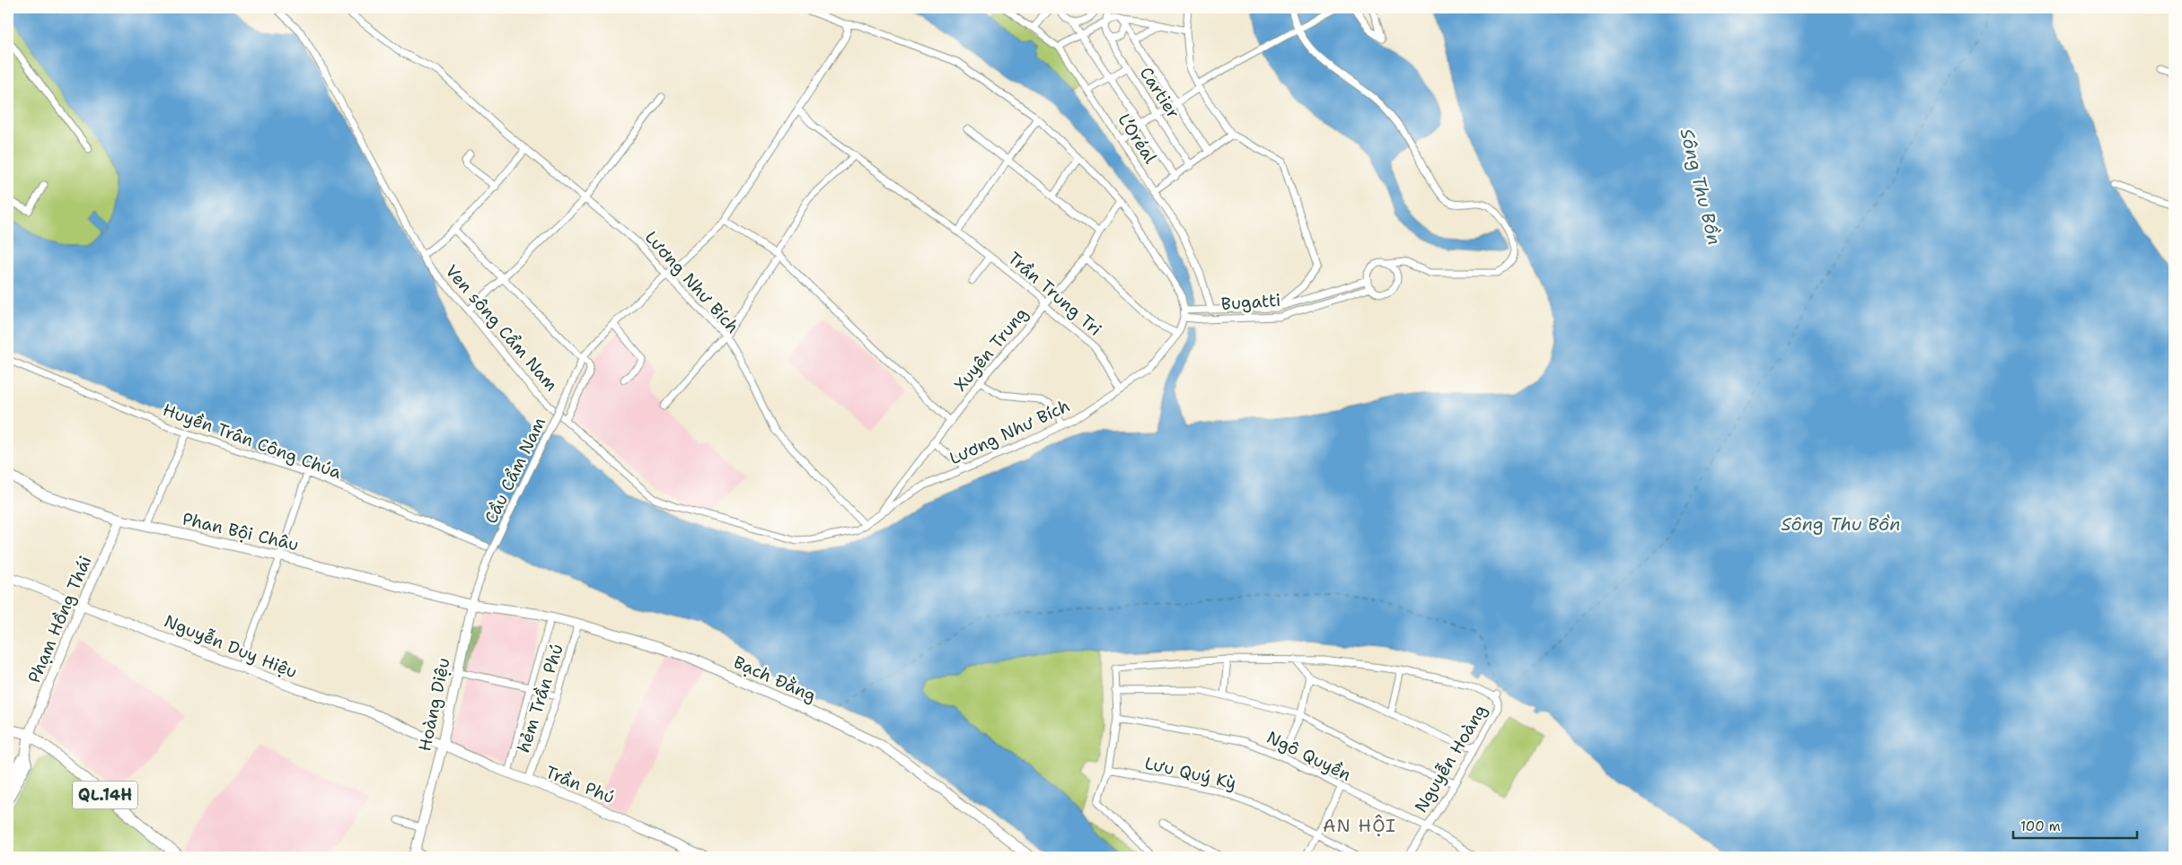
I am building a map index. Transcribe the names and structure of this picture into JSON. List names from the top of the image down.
{
  "streets": {
    "main road": ["QL.14H"],
    "street": [
      "Cartier",
      "L’Oréal",
      "Lương Như Bích",
      "Trần Trung Tri",
      "Bugatti",
      "Ven sông Cẩm Nam",
      "Xuyên Trung",
      "Huyền Trân Công Chúa",
      "Cầu Cẩm Nam",
      "Phan Bội Châu",
      "Phạm Hồng Thái",
      "Nguyễn Duy Hiệu",
      "Bạch Đằng",
      "hẻm Trần Phú",
      "Hoàng Diệu",
      "Ngô Quyền",
      "Nguyễn Hoàng",
      "Lưu Quý Kỳ",
      "Trần Phú"
    ]
  },
  "crossings": [
    ["Lương Như Bích", "Trần Trung Tri"],
    ["Lương Như Bích", "Bugatti"],
    ["Lương Như Bích", "Ven sông Cẩm Nam"],
    ["Lương Như Bích", "Xuyên Trung"],
    ["Trần Trung Tri", "Xuyên Trung"],
    ["Cầu Cẩm Nam", "Hoàng Diệu"],
    ["Phan Bội Châu", "Phạm Hồng Thái"],
    ["Phan Bội Châu", "Bạch Đằng"],
    ["Phan Bội Châu", "Hoàng Diệu"],
    ["Phạm Hồng Thái", "Nguyễn Duy Hiệu"],
    ["Phạm Hồng Thái", "QL.14H"],
    ["Nguyễn Duy Hiệu", "Hoàng Diệu"],
    ["Nguyễn Duy Hiệu", "Trần Phú"],
    ["Bạch Đằng", "hẻm Trần Phú"],
    ["Bạch Đằng", "Hoàng Diệu"],
    ["hẻm Trần Phú", "Trần Phú"],
    ["Hoàng Diệu", "Trần Phú"],
    ["Ngô Quyền", "Nguyễn Hoàng"]
  ],
  "districts": ["AN HỘI"],
  "water": ["Sông Thu Bồn"],
  "scale_bar": "100 m"
}
